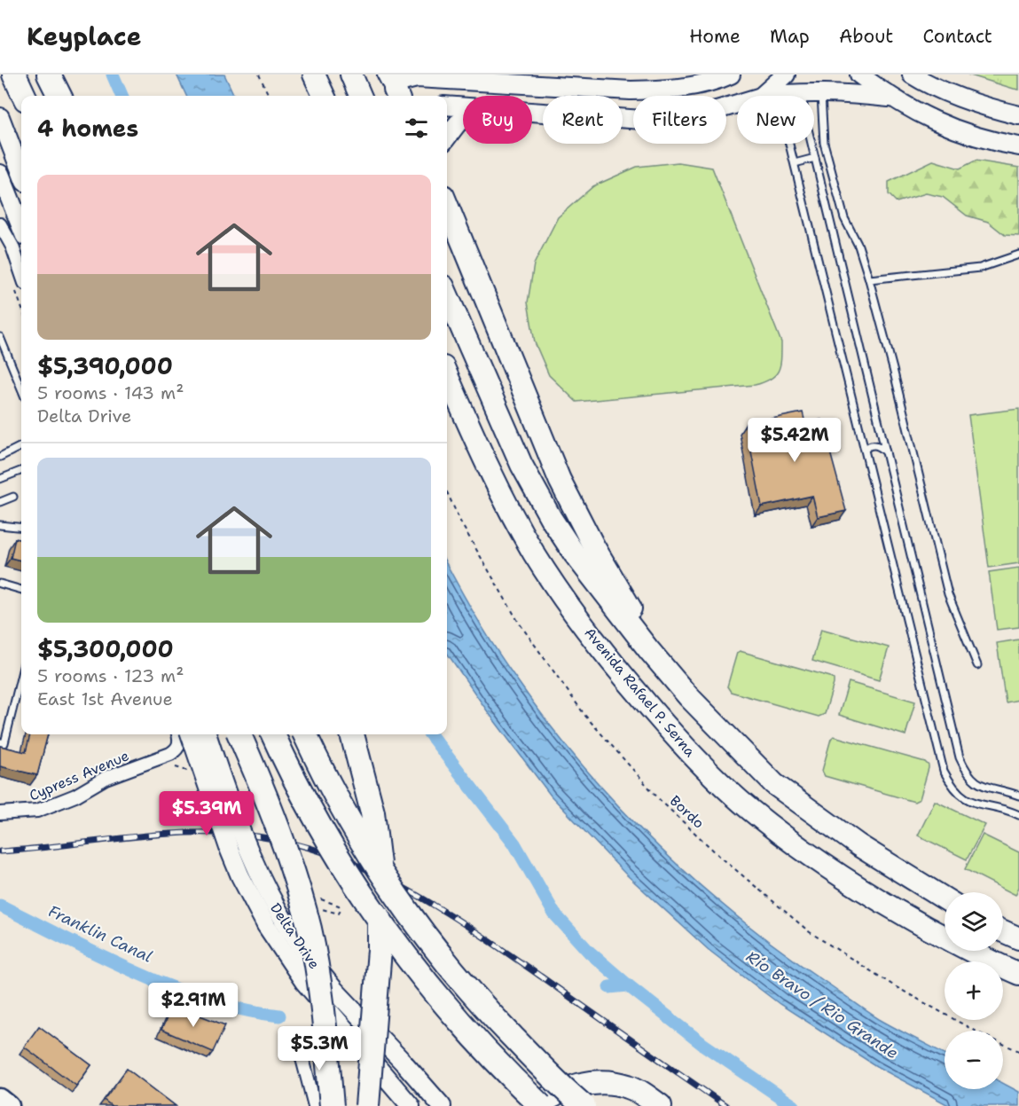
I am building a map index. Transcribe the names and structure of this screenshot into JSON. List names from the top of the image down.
{
  "streets": {
    "highway": ["Avenida Rafael P. Serna"],
    "main road": ["Delta Drive"],
    "street": ["Cypress Avenue"],
    "path": ["Bordo"]
  },
  "water": ["Franklin Canal", "Río Bravo / Rio Grande"],
  "page": {
    "header": "Keyplace",
    "nav": [
      "Home",
      "Map",
      "About",
      "Contact"
    ],
    "chip": [
      "Buy",
      "Rent",
      "Filters",
      "New"
    ],
    "heading": "4 homes",
    "list": [
      {
        "name": "$5,390,000",
        "note": "5 rooms · 143 m² · Delta Drive"
      },
      {
        "name": "$5,300,000",
        "note": "5 rooms · 123 m² · East 1st Avenue"
      }
    ],
    "price": [
      "$5.42M",
      "$5.39M",
      "$2.91M",
      "$5.3M"
    ],
    "map_buttons": ["+", "−"]
  }
}
